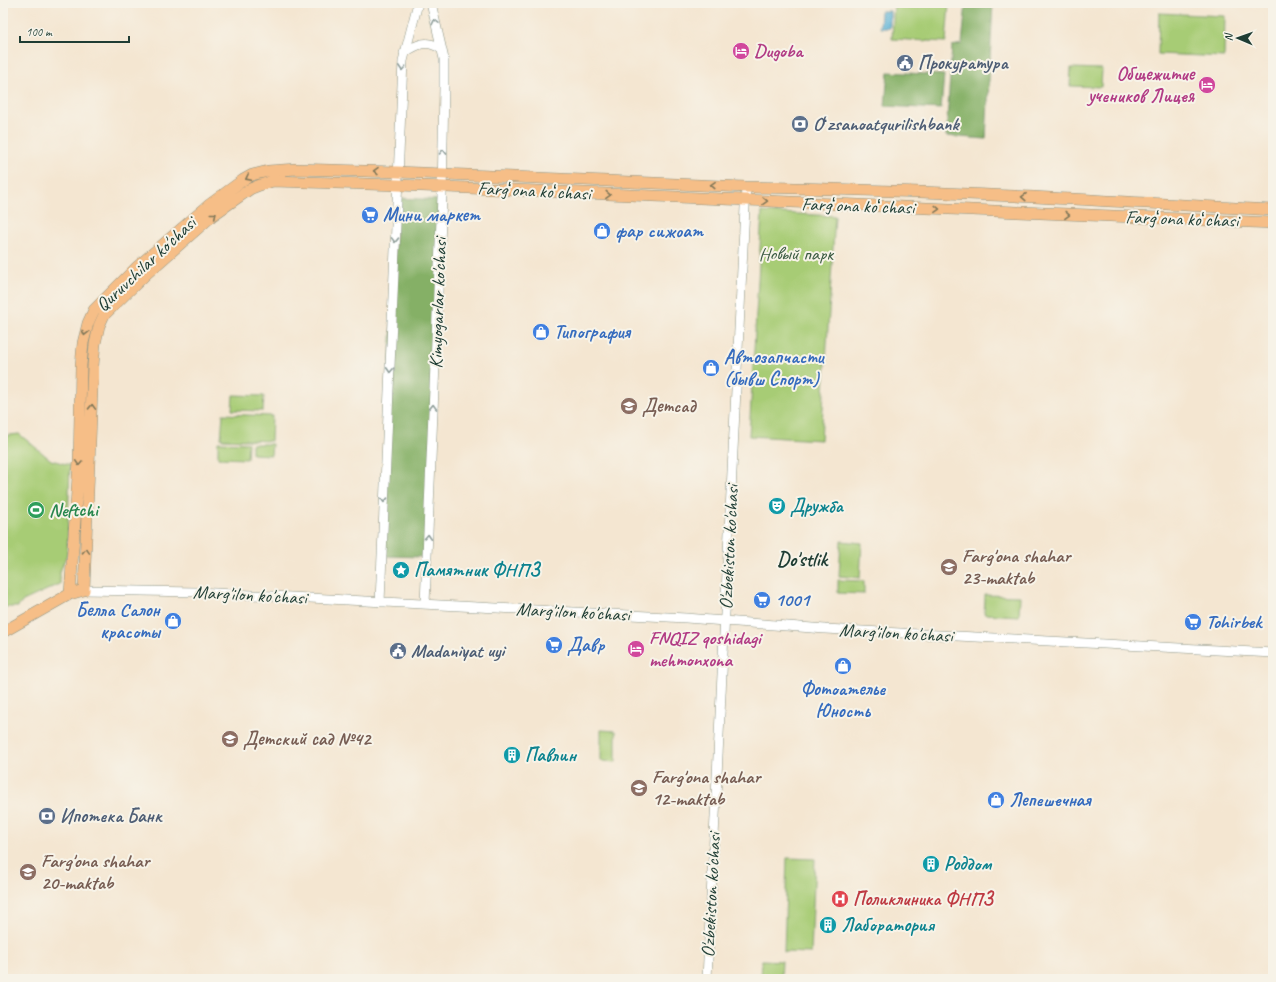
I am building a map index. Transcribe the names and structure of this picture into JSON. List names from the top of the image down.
{
  "streets": {
    "main road": ["Fargʻona koʻchasi", "Quruvchilar ko'chasi", "Marg'ilon ko'chasi"],
    "street": ["Kimyogarlar ko'chasi", "O'zbekiston ko'chasi"]
  },
  "crossings": [
    ["Fargʻona koʻchasi", "Quruvchilar ko'chasi"],
    ["Fargʻona koʻchasi", "Kimyogarlar ko'chasi"],
    ["Fargʻona koʻchasi", "O'zbekiston ko'chasi"],
    ["Quruvchilar ko'chasi", "Kimyogarlar ko'chasi"],
    ["Quruvchilar ko'chasi", "Marg'ilon ko'chasi"],
    ["Kimyogarlar ko'chasi", "Marg'ilon ko'chasi"],
    ["O'zbekiston ko'chasi", "Marg'ilon ko'chasi"]
  ],
  "districts": ["Do'stlik"],
  "parks": ["Новый парк"],
  "places": {
    "hotel": ["Dugoba", "Общежитие учеников Лицея", "FNQIZ qoshidagi mehmonxona"],
    "public building": ["Прокуратура", "Madaniyat uyi"],
    "bank": ["Oʻzsanoatqurilishbank", "Ипотека Банк"],
    "supermarket": [
      "Мини маркет",
      "1001",
      "Tohirbek",
      "Давр"
    ],
    "shop": [
      "фар сижоат",
      "Типография",
      "Автозапчасти (бывш Спорт)",
      "Белла Салон красоты",
      "Фотоателье Юность",
      "Лепешечная"
    ],
    "school or university": [
      "Детсад",
      "Farg'ona shahar 23-maktab",
      "Детский сад №42",
      "Farg'ona shahar 12-maktab",
      "Farg'ona shahar 20-maktab"
    ],
    "theatre": ["Дружба"],
    "sports": ["Neftchi"],
    "place": ["Памятник ФНПЗ"],
    "building": ["Павлин", "Роддом", "Лаборатория"],
    "hospital": ["Поликлиника ФНПЗ"]
  },
  "scale_bar": "100 m",
  "north": "left"
}
